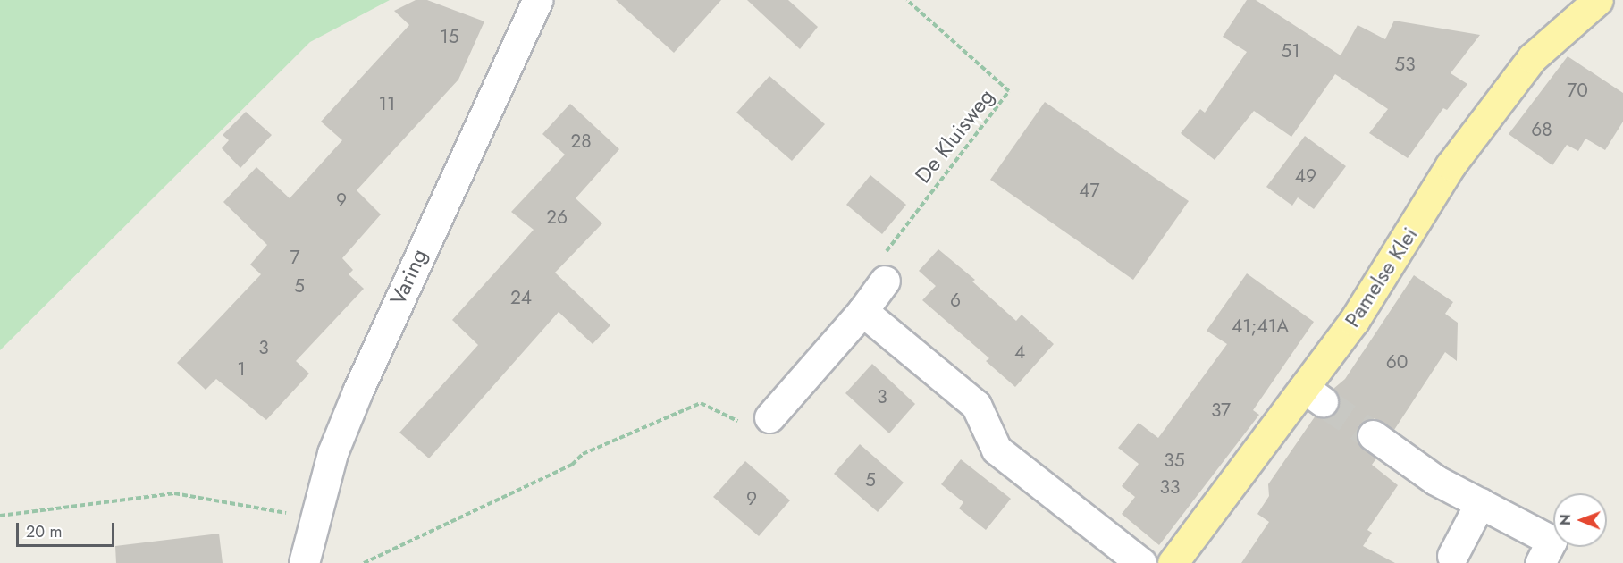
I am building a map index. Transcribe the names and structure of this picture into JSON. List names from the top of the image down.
{
  "streets": {
    "main road": ["Pamelse Klei"],
    "street": ["Varing"],
    "path": ["De Kluisweg"]
  },
  "house_numbers": [
    "15",
    "51",
    "53",
    "70",
    "11",
    "68",
    "28",
    "49",
    "47",
    "9",
    "26",
    "7",
    "5",
    "24",
    "6",
    "41;41A",
    "3",
    "4",
    "60",
    "1",
    "3",
    "37",
    "35",
    "5",
    "33",
    "9"
  ],
  "scale_bar": "20 m",
  "north": "left"
}
